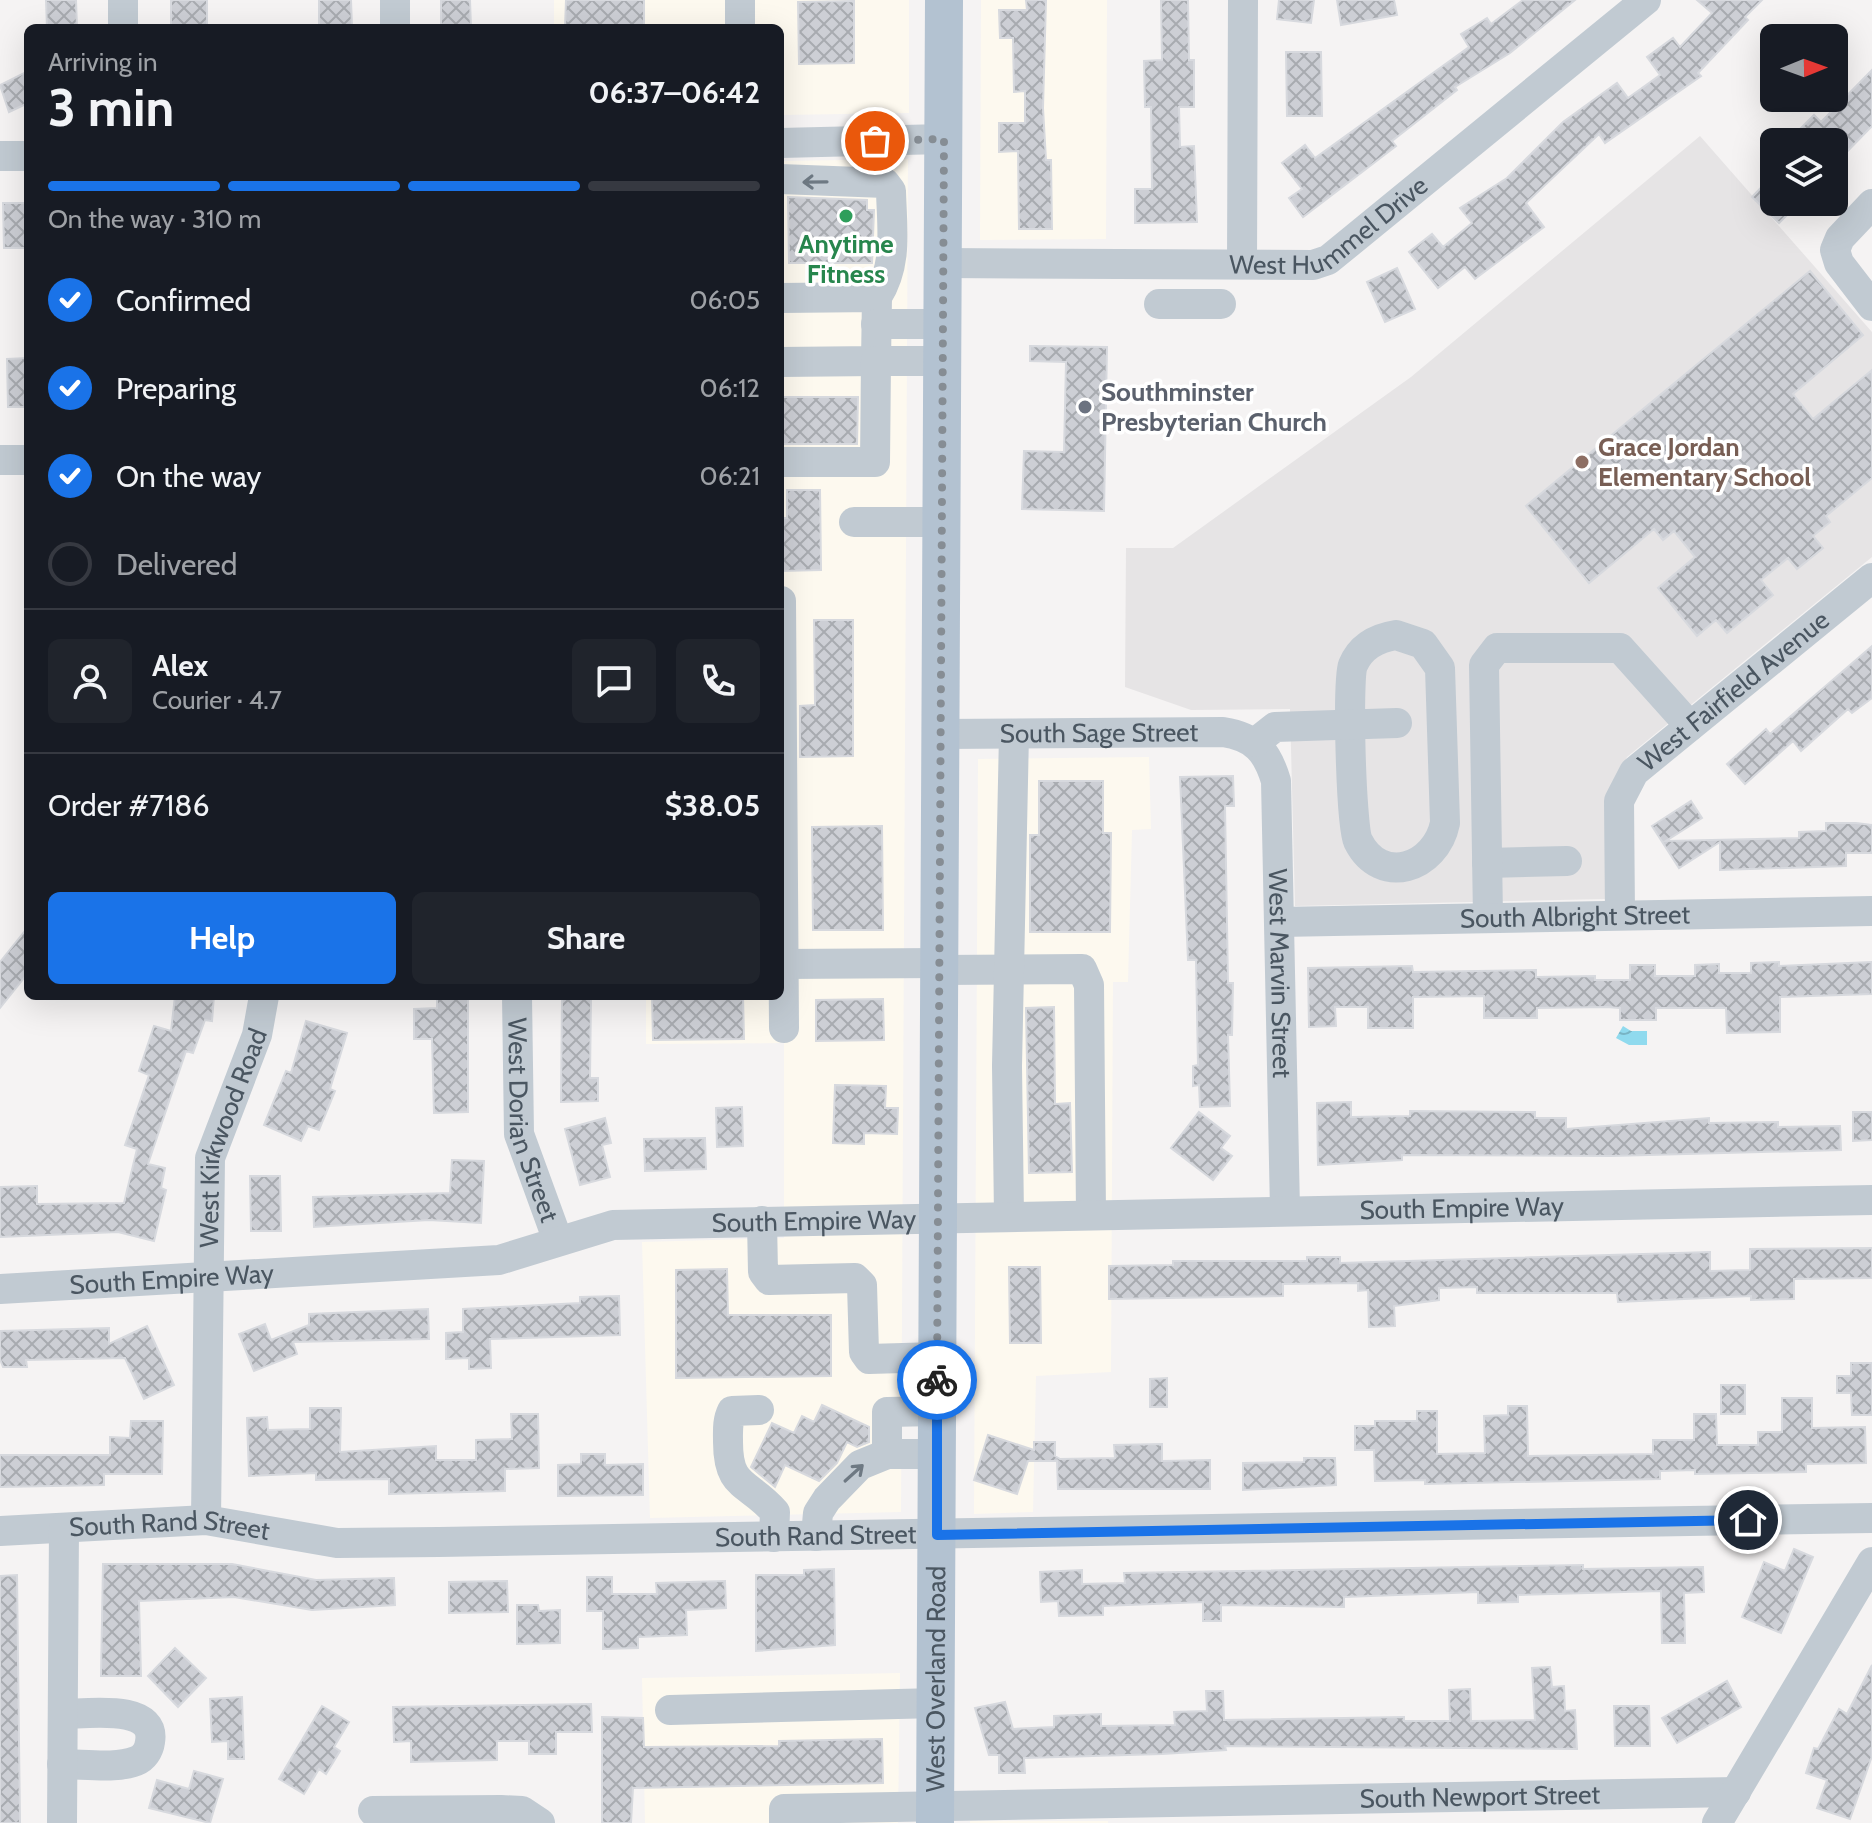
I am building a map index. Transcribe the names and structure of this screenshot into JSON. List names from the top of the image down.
{
  "streets": {
    "main road": ["West Overland Road"],
    "street": [
      "West Hummel Drive",
      "West Fairfield Avenue",
      "South Sage Street",
      "South Albright Street",
      "West Marvin Street",
      "West Dorian Street",
      "West Kirkwood Road",
      "South Empire Way",
      "South Rand Street",
      "South Newport Street"
    ]
  },
  "crossings": [
    ["West Hummel Drive", "West Overland Road"],
    ["West Fairfield Avenue", "South Albright Street"],
    ["South Sage Street", "West Marvin Street"],
    ["South Sage Street", "West Overland Road"],
    ["South Albright Street", "West Marvin Street"],
    ["West Marvin Street", "South Empire Way"],
    ["West Dorian Street", "South Empire Way"],
    ["West Kirkwood Road", "South Empire Way"],
    ["West Kirkwood Road", "South Rand Street"],
    ["South Empire Way", "West Overland Road"],
    ["South Rand Street", "West Overland Road"],
    ["West Overland Road", "South Newport Street"]
  ],
  "places": ["Anytime Fitness", "Southminster Presbyterian Church", "Grace Jordan Elementary School"],
  "north": "right",
  "page": {
    "heading": ["3 min", "Arriving in", "06:37–06:42"],
    "panel": [
      "Alex",
      "Courier · 4.7",
      "Order #7186",
      "$38.05"
    ],
    "bar": "On the way · 310 m",
    "list": [
      ["Confirmed", "06:05"],
      ["Preparing", "06:12"],
      ["On the way", "06:21"],
      "Delivered"
    ],
    "buttons": ["Help", "Share"]
  }
}
